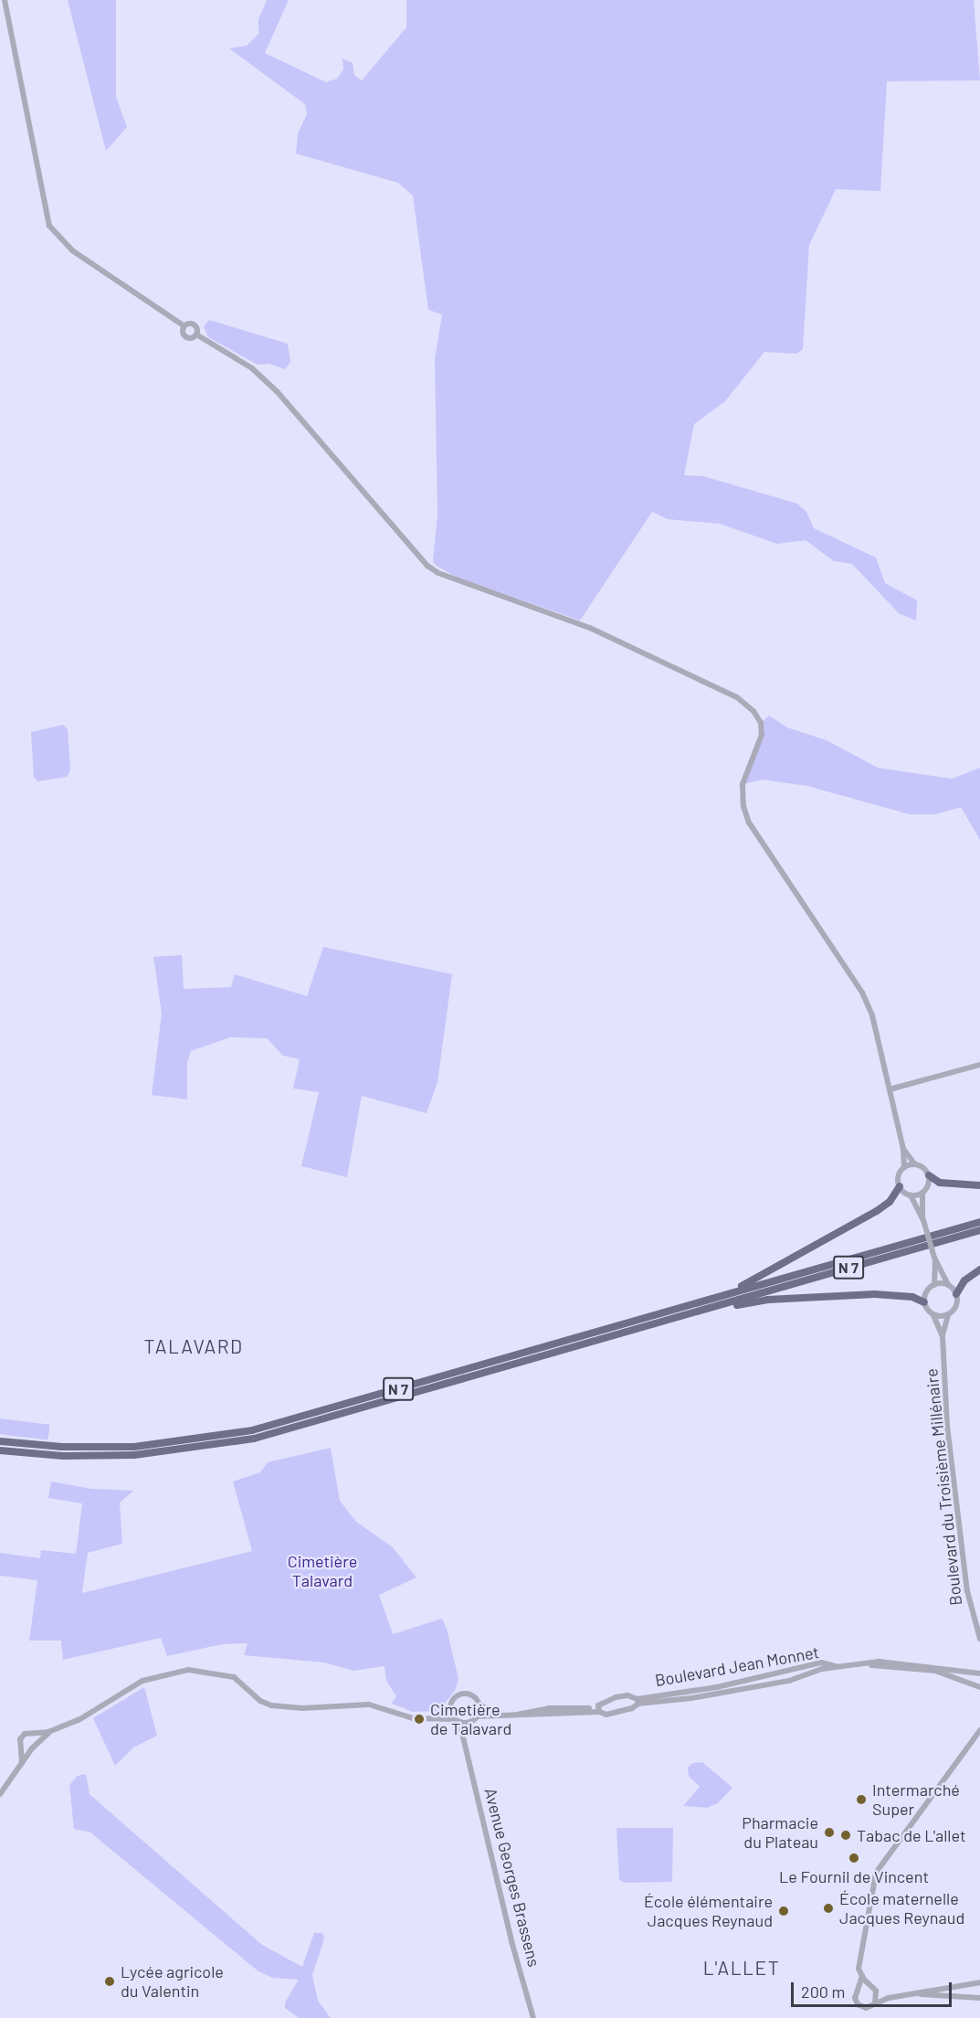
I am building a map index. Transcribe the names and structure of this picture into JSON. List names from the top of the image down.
{
  "streets": {
    "highway": ["N 7"],
    "street": ["Boulevard du Troisième Millénaire", "Boulevard Jean Monnet", "Avenue Georges Brassens"]
  },
  "crossings": [
    ["Boulevard Jean Monnet", "Avenue Georges Brassens"]
  ],
  "districts": ["TALAVARD", "L'ALLET"],
  "parks": ["Cimetière Talavard"],
  "places": [
    "Cimetière de Talavard",
    "Intermarché Super",
    "Pharmacie du Plateau",
    "Tabac de L'allet",
    "Le Fournil de Vincent",
    "École maternelle Jacques Reynaud",
    "École élémentaire Jacques Reynaud",
    "Lycée agricole du Valentin"
  ],
  "scale_bar": "200 m"
}
